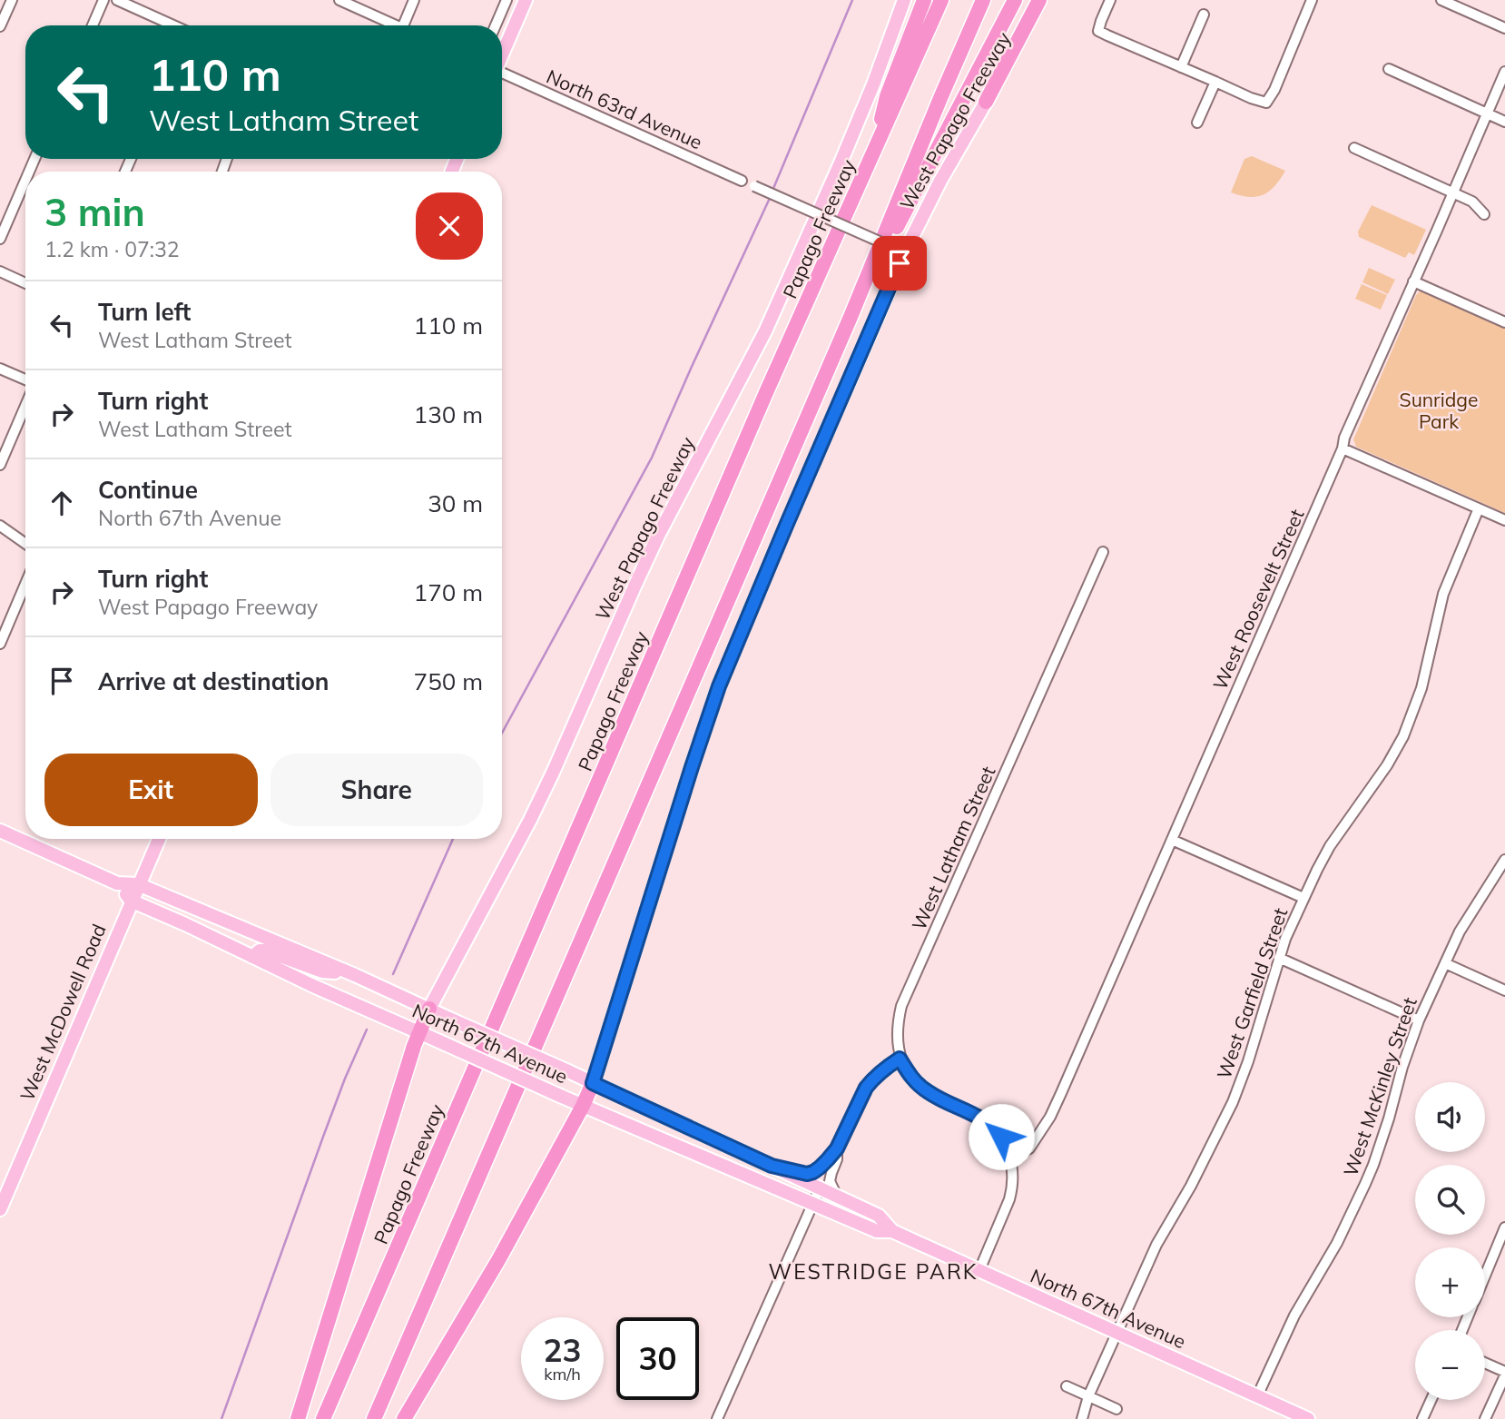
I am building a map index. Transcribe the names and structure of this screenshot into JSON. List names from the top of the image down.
{
  "streets": {
    "highway": ["Papago Freeway"],
    "main road": ["West Papago Freeway", "West McDowell Road", "North 67th Avenue"],
    "street": [
      "North 63rd Avenue",
      "West Roosevelt Street",
      "West Latham Street",
      "West Garfield Street",
      "West McKinley Street"
    ]
  },
  "crossings": [
    ["West Papago Freeway", "North 67th Avenue"],
    ["West Garfield Street", "North 67th Avenue"],
    ["West McDowell Road", "North 67th Avenue"],
    ["North 67th Avenue", "West McKinley Street"]
  ],
  "districts": ["WESTRIDGE PARK"],
  "parks": ["Sunridge Park"],
  "page": {
    "turn": ["110 m", "West Latham Street"],
    "heading": ["3 min", "1.2 km · 07:32"],
    "list": [
      {
        "name": "Turn left",
        "note": "West Latham Street",
        "value": "110 m"
      },
      {
        "name": "Turn right",
        "note": "West Latham Street",
        "value": "130 m"
      },
      {
        "name": "Continue",
        "note": "North 67th Avenue",
        "value": "30 m"
      },
      {
        "name": "Turn right",
        "note": "West Papago Freeway",
        "value": "170 m"
      },
      {
        "name": "Arrive at destination",
        "value": "750 m"
      }
    ],
    "buttons": ["Exit", "Share"],
    "map_buttons": ["+", "−"],
    "speed": "23 km/h",
    "limit": "30"
  }
}
